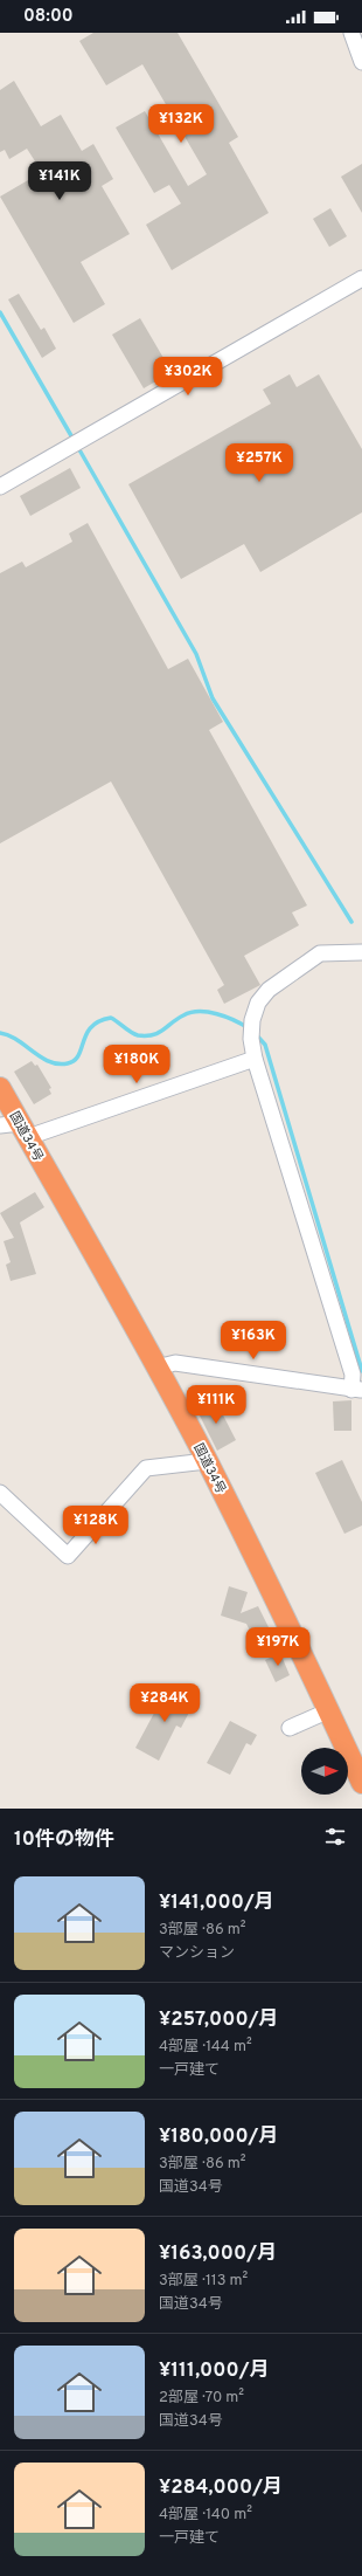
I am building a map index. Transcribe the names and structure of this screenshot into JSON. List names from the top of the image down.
{
  "streets": {
    "highway": ["国道34号"]
  },
  "north": "right",
  "page": {
    "status": "08:00",
    "price": [
      "¥132K",
      "¥141K",
      "¥302K",
      "¥257K",
      "¥180K",
      "¥163K",
      "¥111K",
      "¥128K",
      "¥197K",
      "¥284K"
    ],
    "heading": "10件の物件",
    "list": [
      {
        "name": "¥141,000/月",
        "note": "3部屋 · 86 m² · マンション"
      },
      {
        "name": "¥257,000/月",
        "note": "4部屋 · 144 m² · 一戸建て"
      },
      {
        "name": "¥180,000/月",
        "note": "3部屋 · 86 m² · 国道34号"
      },
      {
        "name": "¥163,000/月",
        "note": "3部屋 · 113 m² · 国道34号"
      },
      {
        "name": "¥111,000/月",
        "note": "2部屋 · 70 m² · 国道34号"
      },
      {
        "name": "¥284,000/月",
        "note": "4部屋 · 140 m² · 一戸建て"
      }
    ]
  }
}
